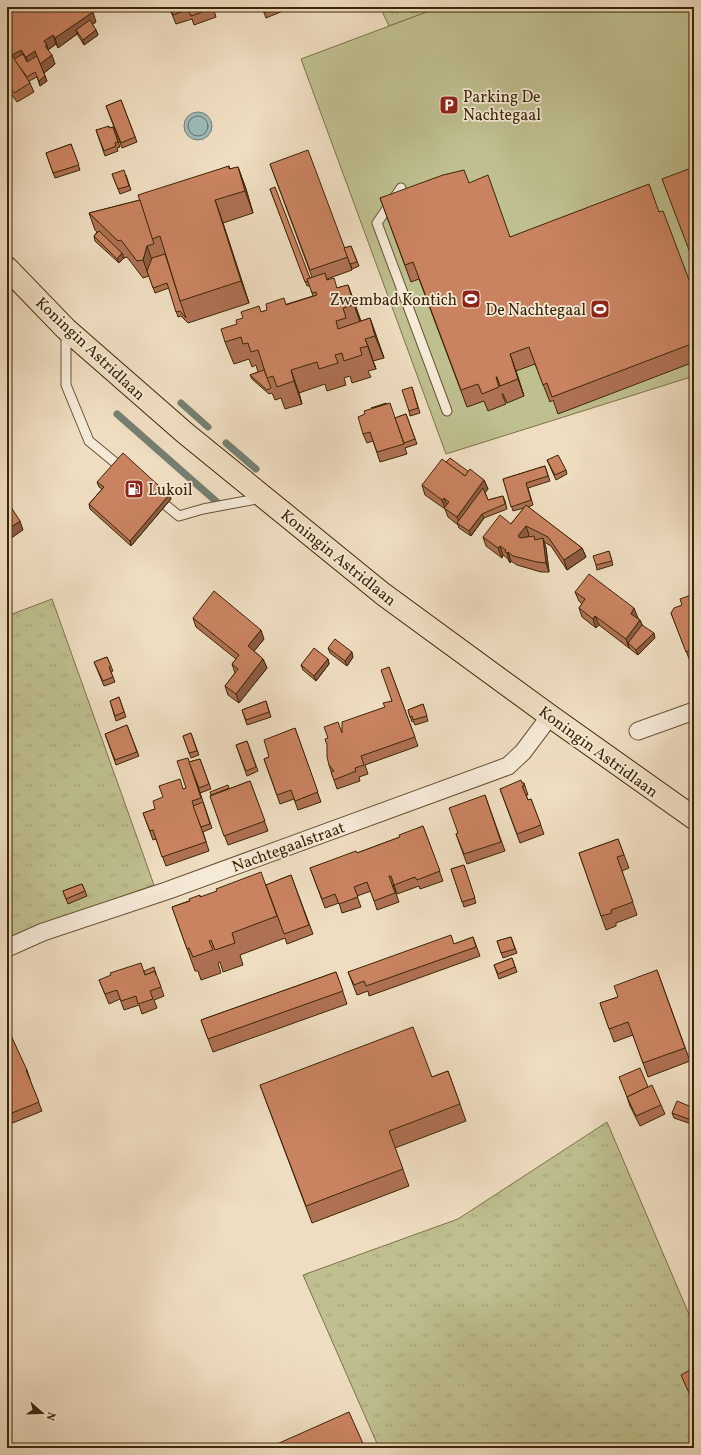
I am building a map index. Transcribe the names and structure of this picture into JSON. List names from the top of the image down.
{
  "streets": {
    "main road": ["Koningin Astridlaan"],
    "street": ["Nachtegaalstraat"]
  },
  "crossings": [
    ["Koningin Astridlaan", "Nachtegaalstraat"]
  ],
  "places": {
    "parking": ["Parking De Nachtegaal"],
    "sports": ["Zwembad Kontich", "De Nachtegaal"],
    "fuel station": ["Lukoil"]
  },
  "north": "right"
}
